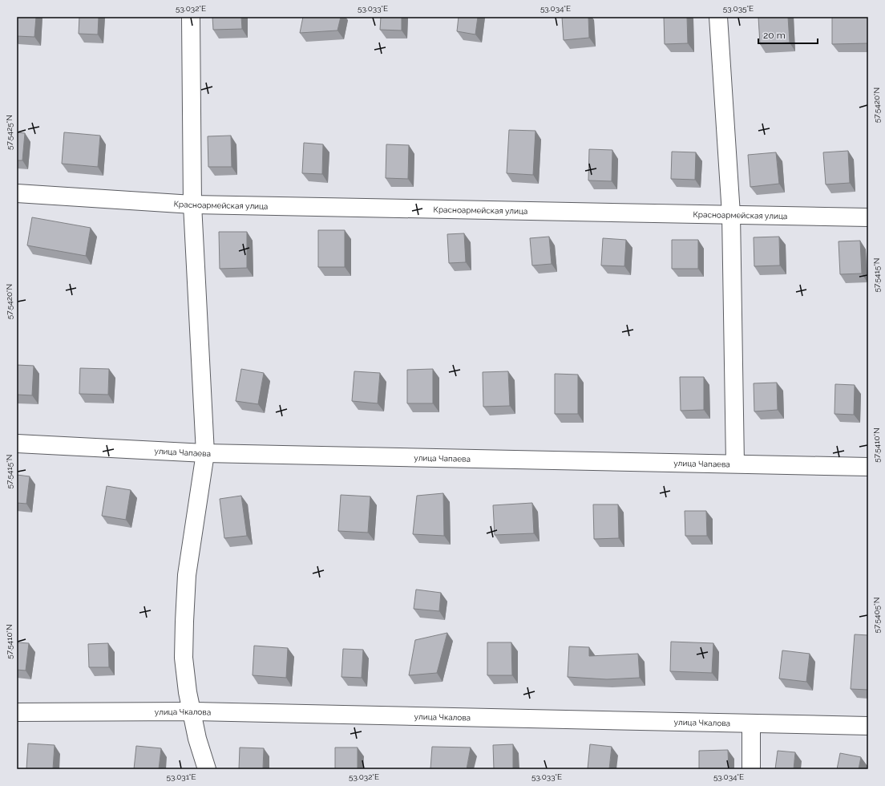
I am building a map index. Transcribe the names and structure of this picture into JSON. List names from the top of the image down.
{
  "streets": {
    "street": ["Красноармейская улица", "улица Чапаева", "улица Чкалова"]
  },
  "scale_bar": "20 m",
  "coordinates": [
    "53.032°E",
    "53.033°E",
    "53.034°E",
    "53.035°E",
    "57.5420°N",
    "57.5425°N",
    "57.5415°N",
    "57.5410°N",
    "57.5405°N",
    "53.031°E"
  ]
}
